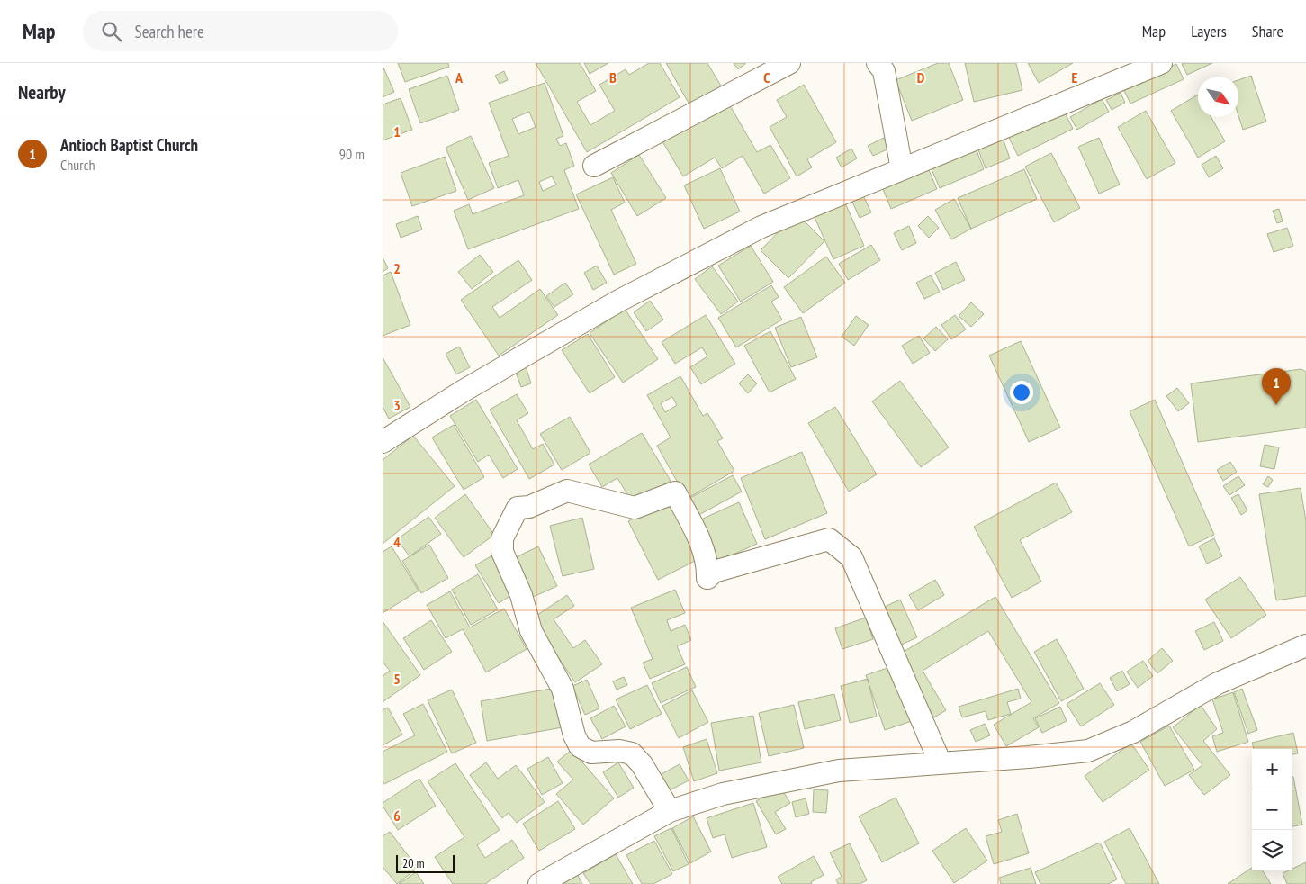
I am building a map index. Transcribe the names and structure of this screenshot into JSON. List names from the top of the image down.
{
  "scale_bar": "20 m",
  "north": "bottom right",
  "page": {
    "header": "Map",
    "search": "Search here",
    "nav": ["Map", "Layers", "Share"],
    "heading": "Nearby",
    "list": [
      {
        "mark": "1",
        "name": "Antioch Baptist Church",
        "note": "Church",
        "value": "90 m"
      }
    ],
    "pins": "1",
    "map_buttons": ["+", "−"],
    "scale": "20 m"
  },
  "grid": {
    "columns": [
      "A",
      "B",
      "C",
      "D",
      "E"
    ],
    "rows": [
      "1",
      "2",
      "3",
      "4",
      "5",
      "6"
    ]
  }
}
